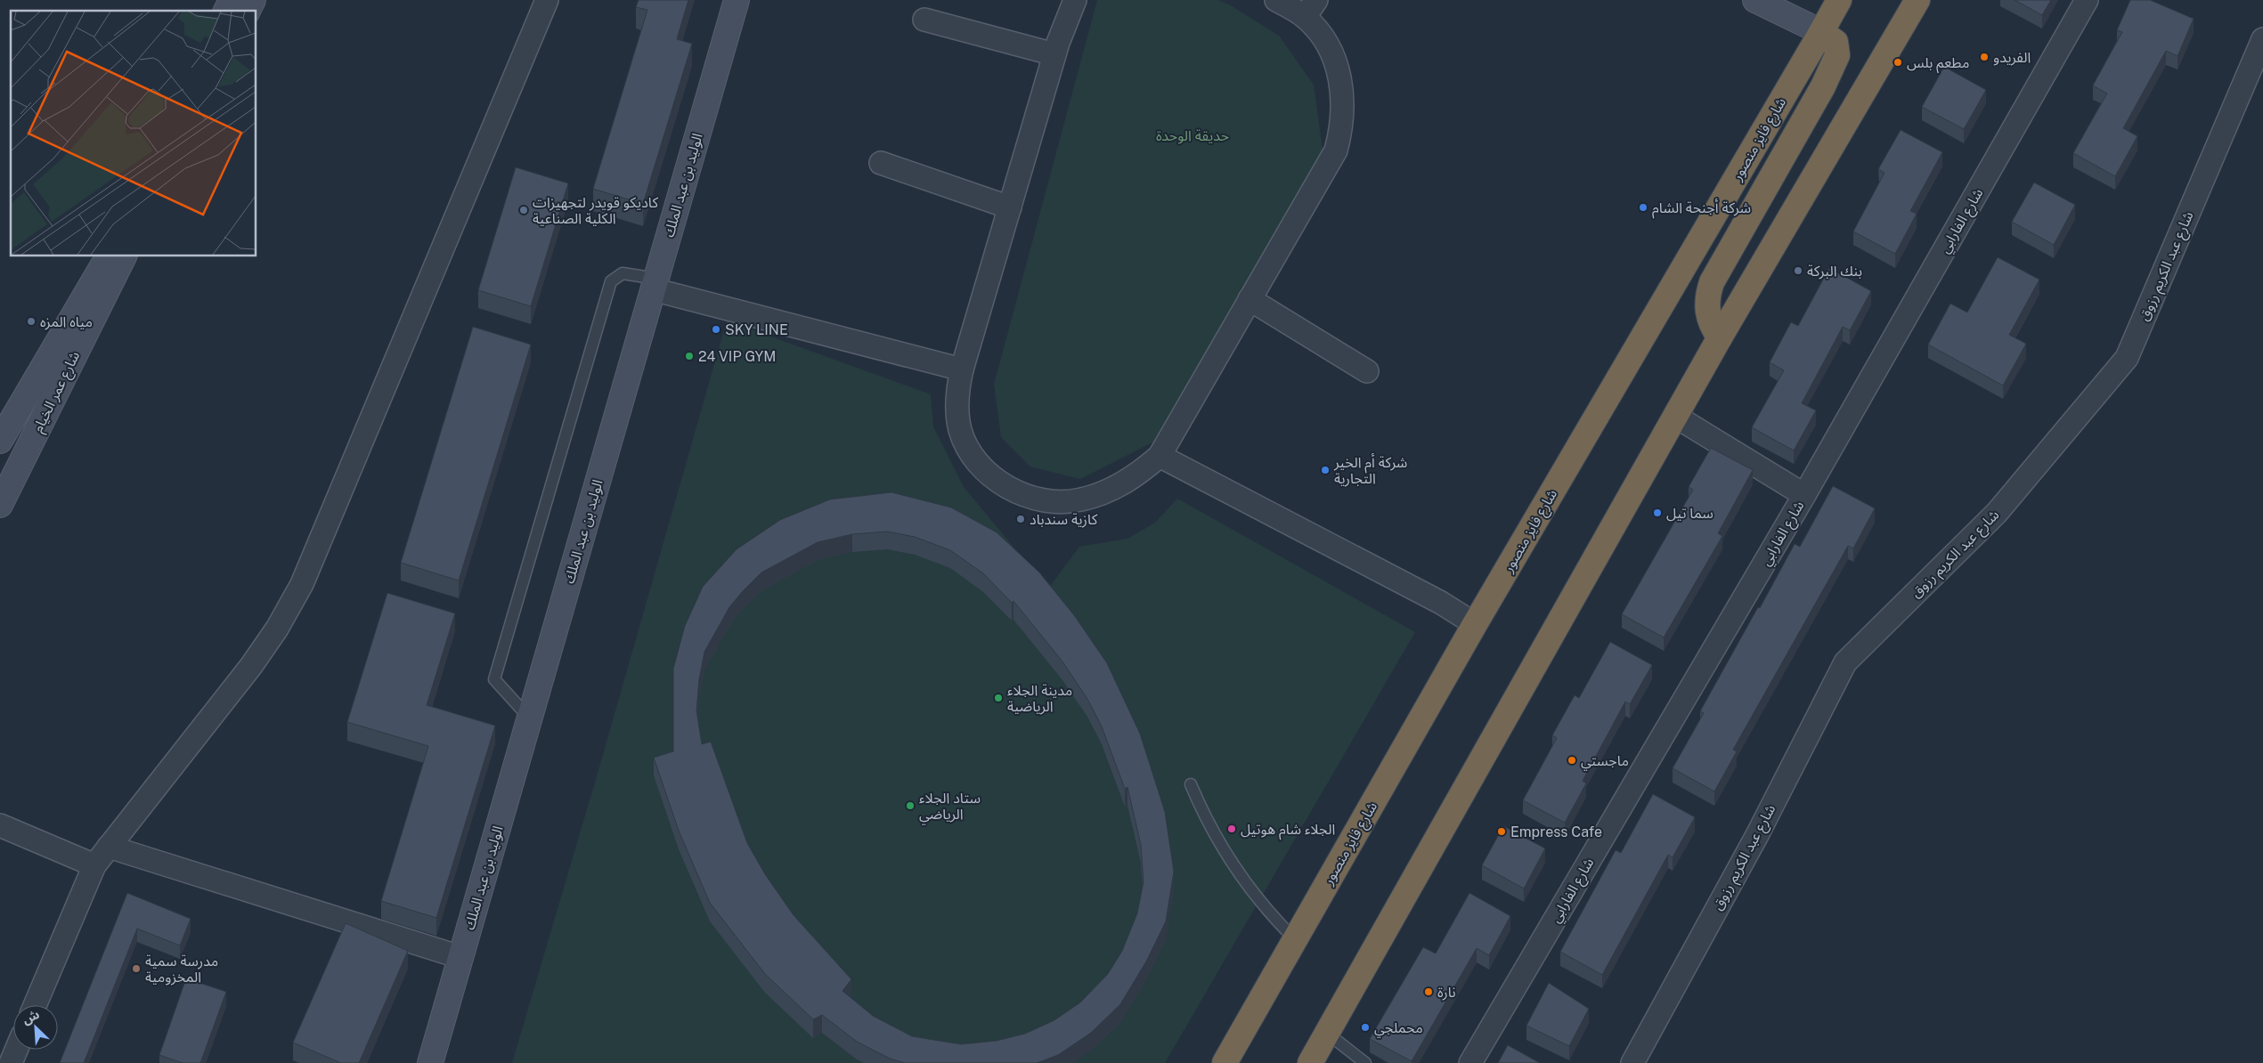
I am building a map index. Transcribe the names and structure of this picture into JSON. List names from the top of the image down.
{
  "streets": {
    "highway": ["شارع فايز منصور"],
    "main road": ["الوليد بن عبد الملك", "شارع عمر الخيام"],
    "street": ["شارع الفارابي", "شارع عبد الكريم رزوق"]
  },
  "parks": ["حديقة الوحدة"],
  "places": [
    "الفريدو",
    "مطعم بلس",
    "شركة أجنحة الشام",
    "كاديكو قويدر لتجهيزات الكلية الصناعية",
    "بنك البركة",
    "مياه المزه",
    "SKY LINE",
    "24 VIP GYM",
    "شركة أم الخير التجارية",
    "سما تيل",
    "كازية سندباد",
    "مدينة الجلاء الرياضية",
    "ماجستي",
    "ستاد الجلاء الرياضي",
    "الجلاء شام هوتيل",
    "Empress Cafe",
    "مدرسة سمية المخزومية",
    "نارة",
    "محملجي"
  ],
  "north": "top left"
}
